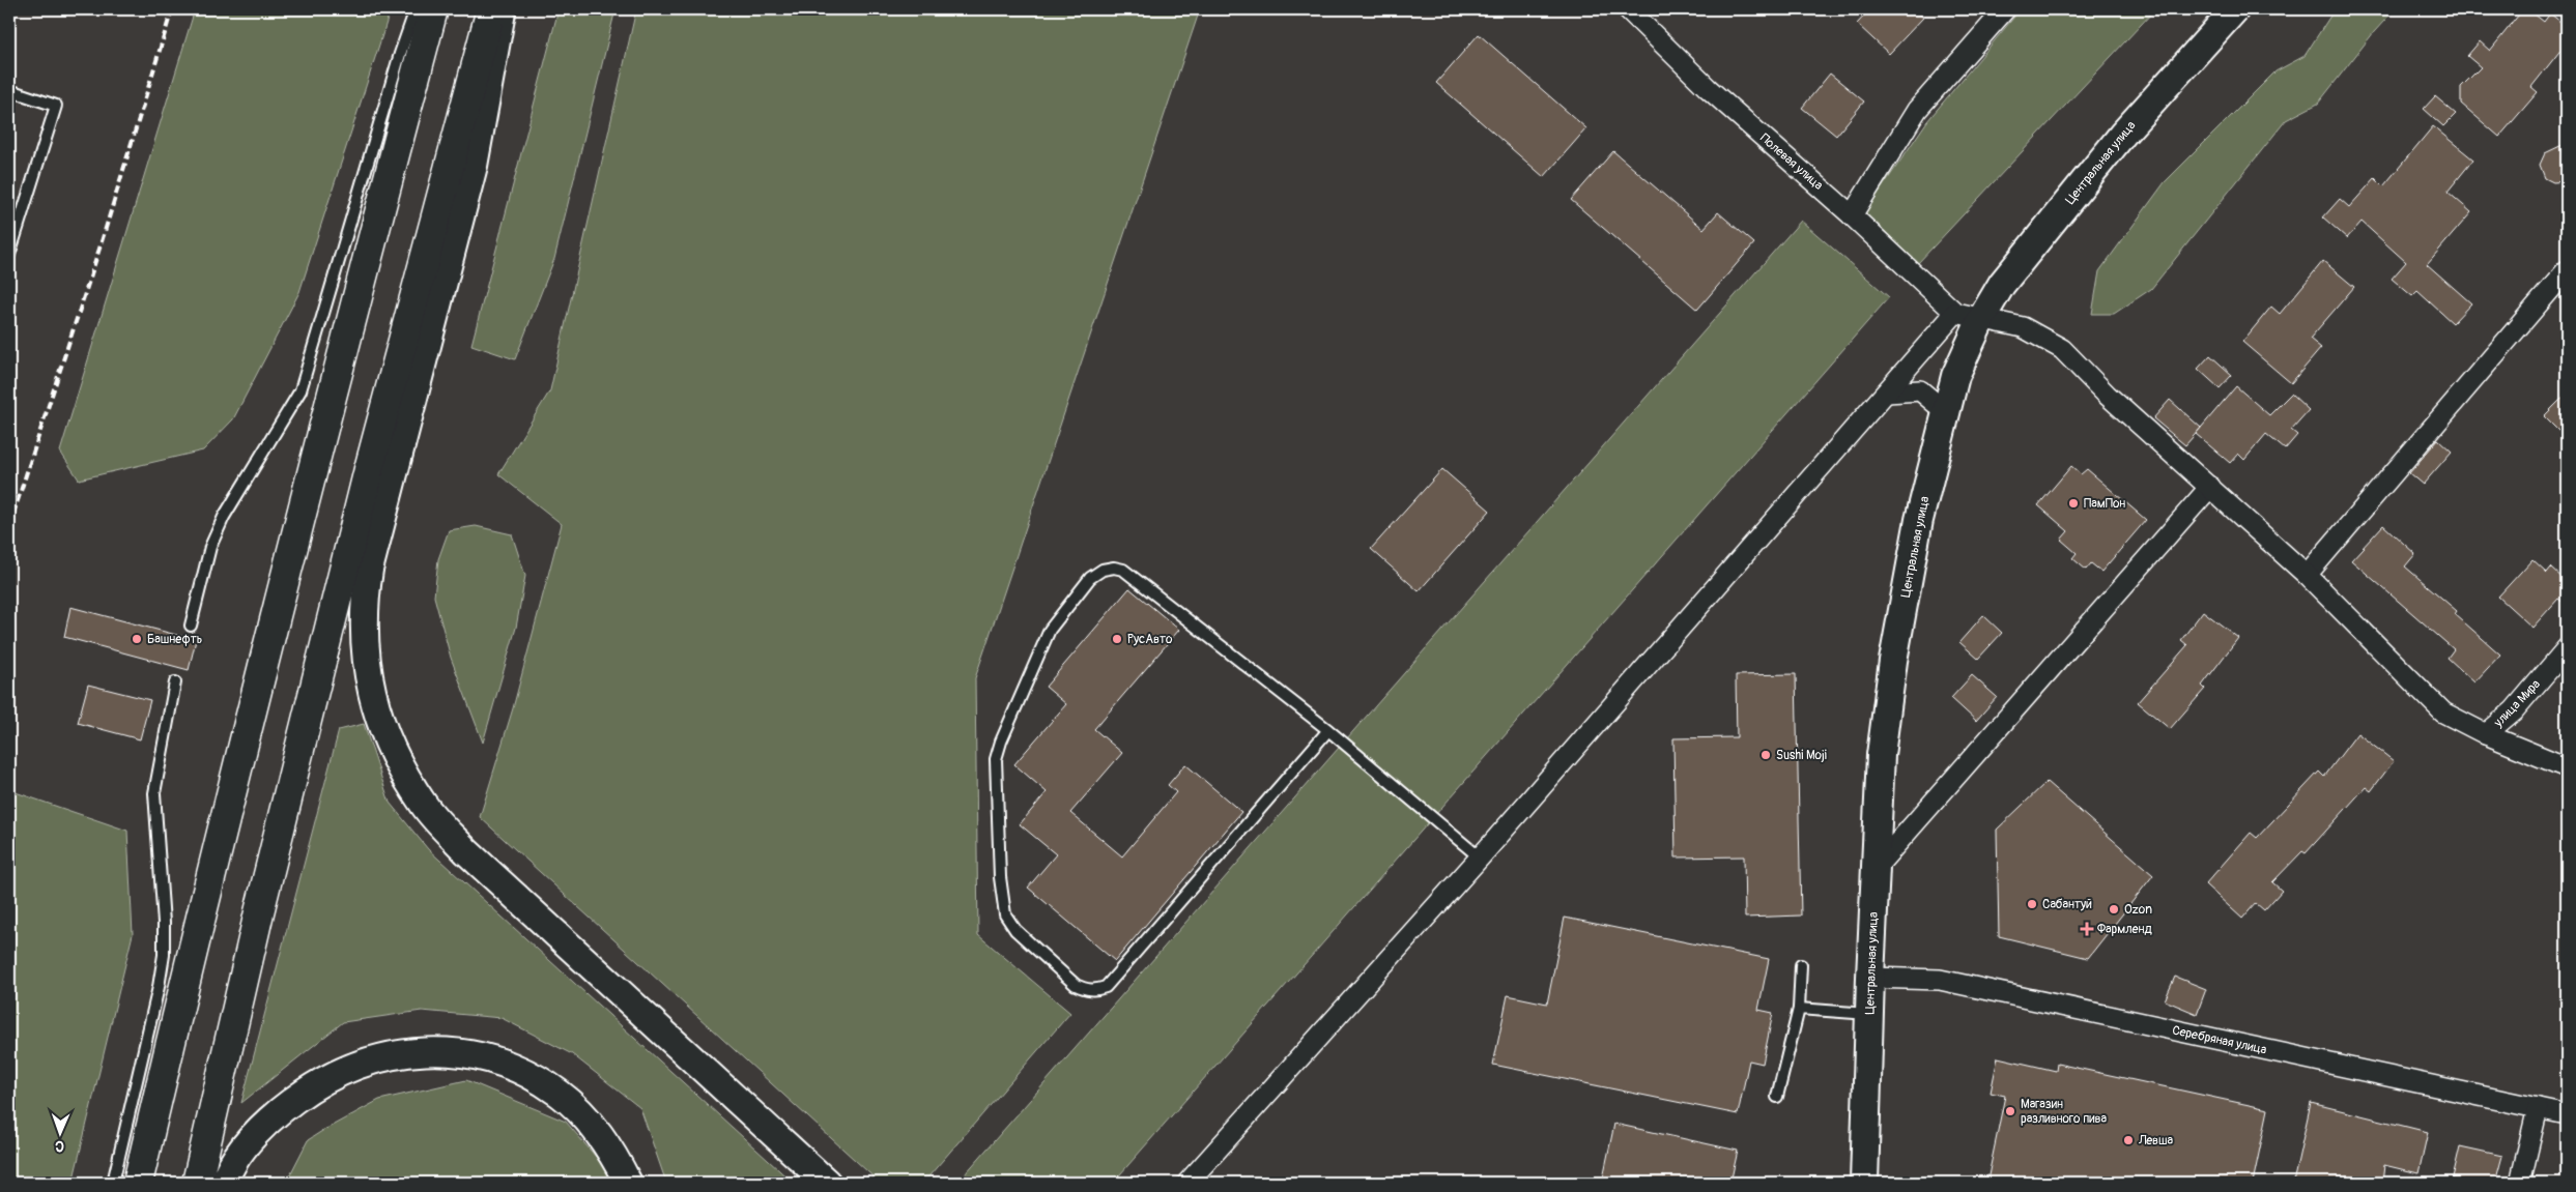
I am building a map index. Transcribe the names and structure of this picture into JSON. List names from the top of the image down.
{
  "streets": {
    "main road": ["Центральная улица"],
    "street": ["Полевая улица", "улица Мира", "Серебряная улица"]
  },
  "crossings": [
    ["Полевая улица", "Центральная улица"],
    ["Центральная улица", "Серебряная улица"]
  ],
  "places": {
    "other": [
      "ПамПон",
      "Башнефть",
      "РусАвто",
      "Sushi Moji",
      "Сабантуй",
      "Ozon",
      "Магазин разливного пива",
      "Левша"
    ],
    "health": ["Фармленд"]
  },
  "north": "bottom"
}
